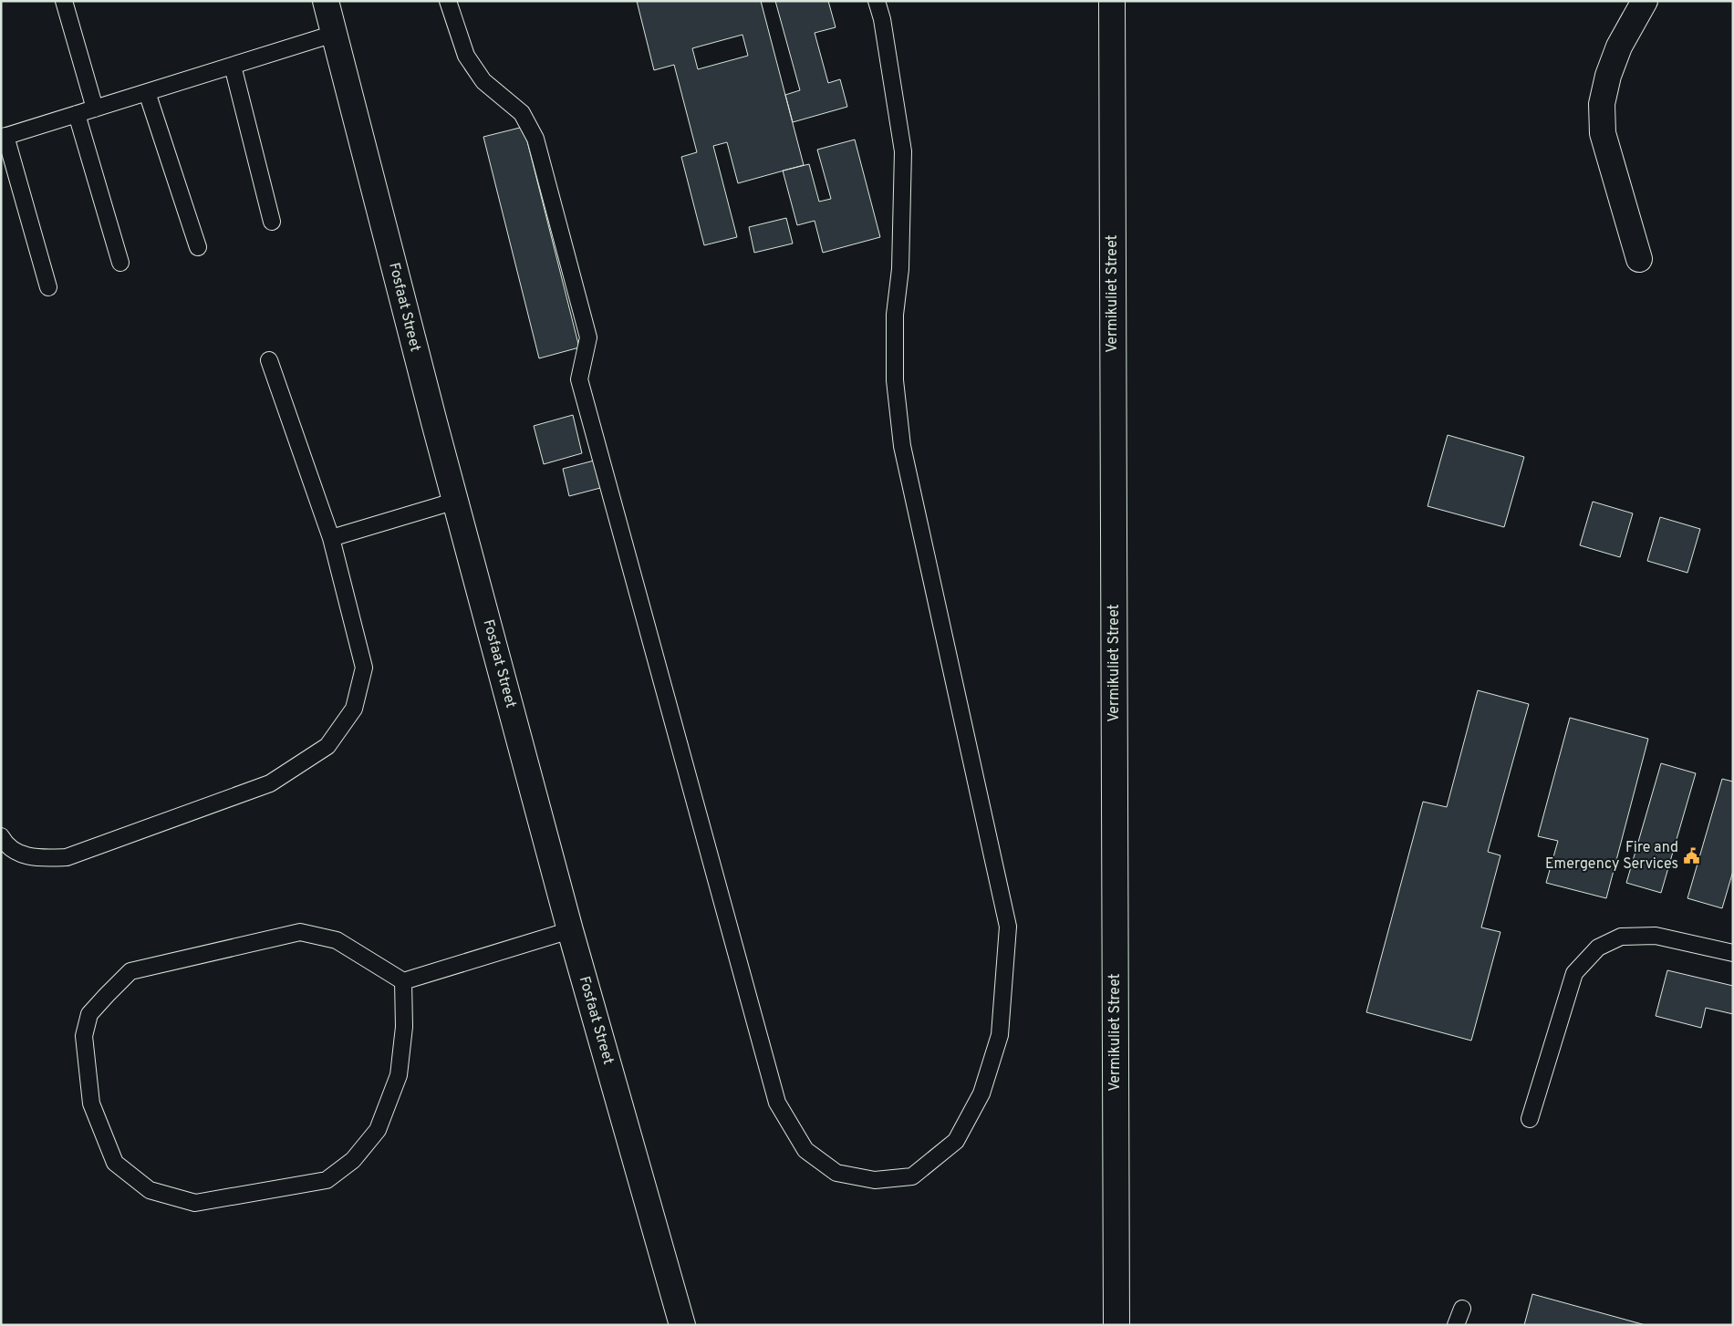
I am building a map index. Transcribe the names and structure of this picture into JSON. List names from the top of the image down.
{
  "streets": {
    "street": ["Vermikuliet Street", "Fosfaat Street"]
  },
  "places": {
    "public building": ["Fire and Emergency Services"]
  }
}
